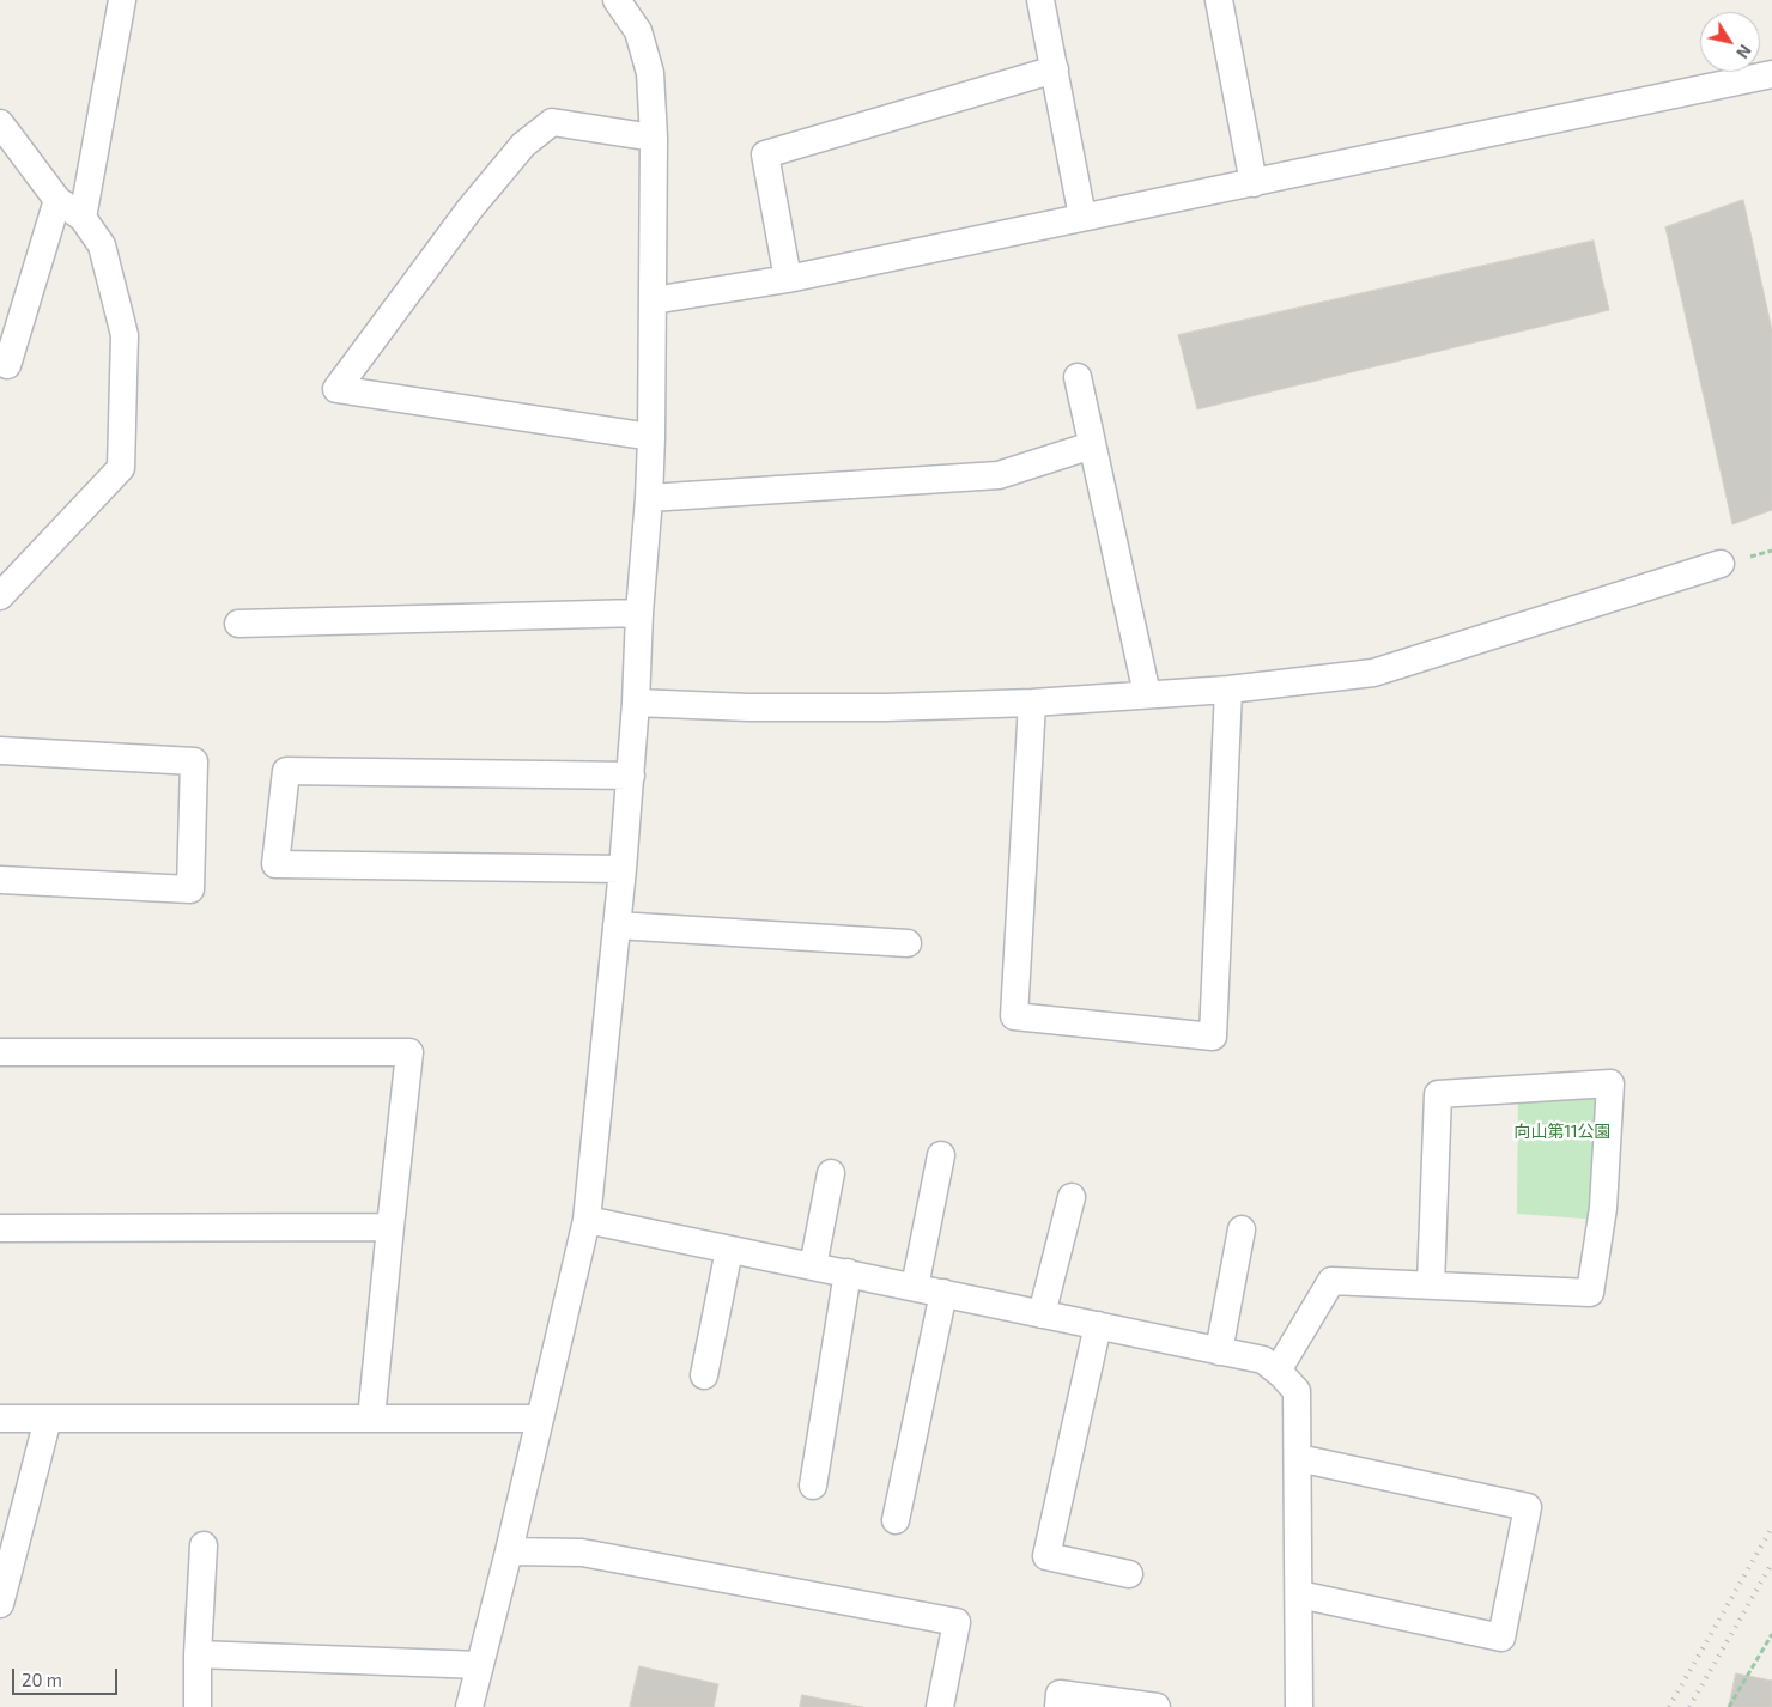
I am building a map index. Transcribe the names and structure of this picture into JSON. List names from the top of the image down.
{
  "parks": ["向山第11公園"],
  "scale_bar": "20 m",
  "north": "bottom right"
}
